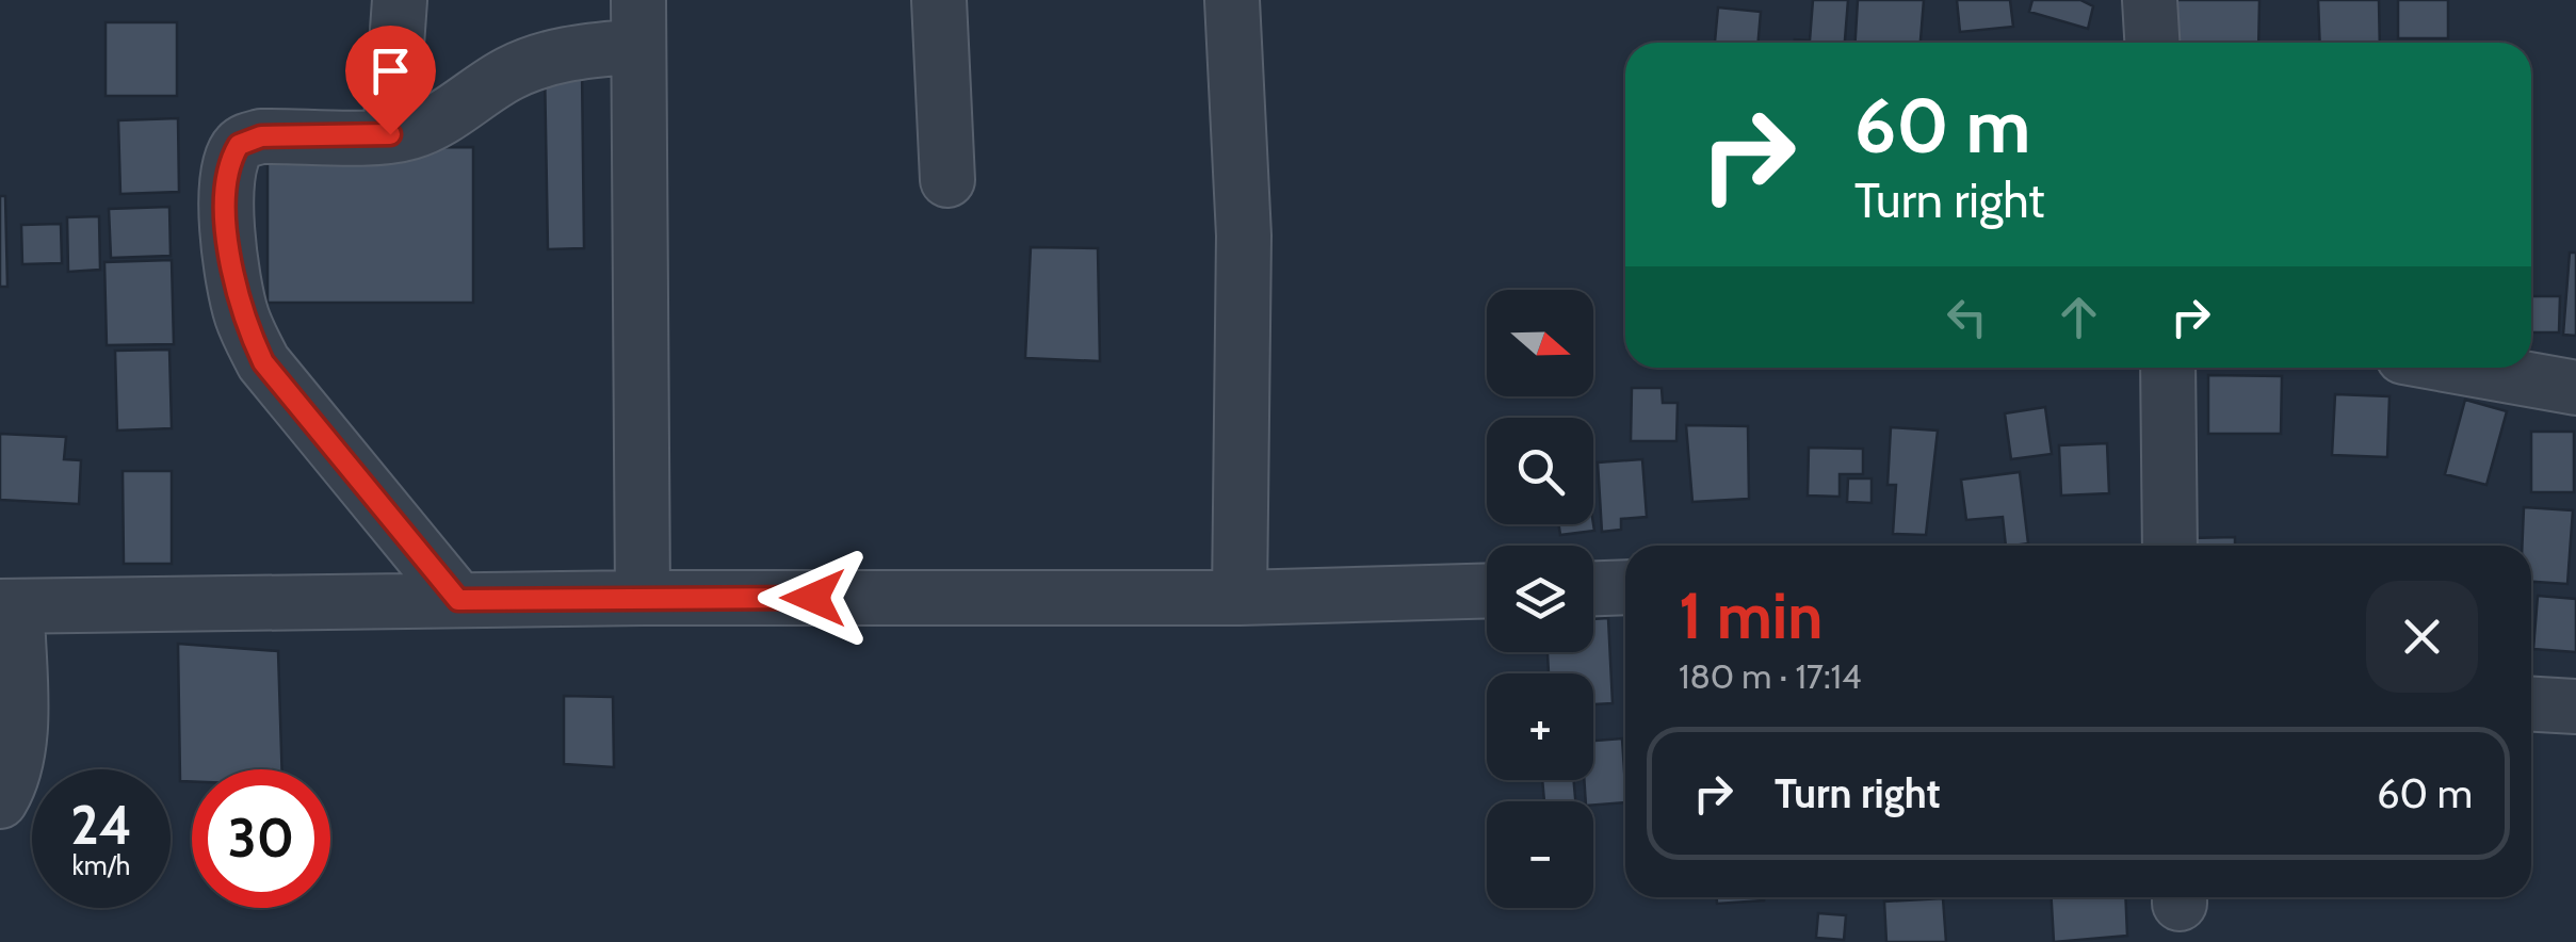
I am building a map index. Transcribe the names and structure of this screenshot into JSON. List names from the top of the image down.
{
  "north": "right",
  "page": {
    "turn": ["60 m", "Turn right"],
    "map_buttons": ["+", "−"],
    "heading": ["1 min", "180 m · 17:14"],
    "list": [
      {
        "name": "Turn right",
        "value": "60 m"
      }
    ],
    "speed": "24 km/h",
    "limit": "30"
  }
}
